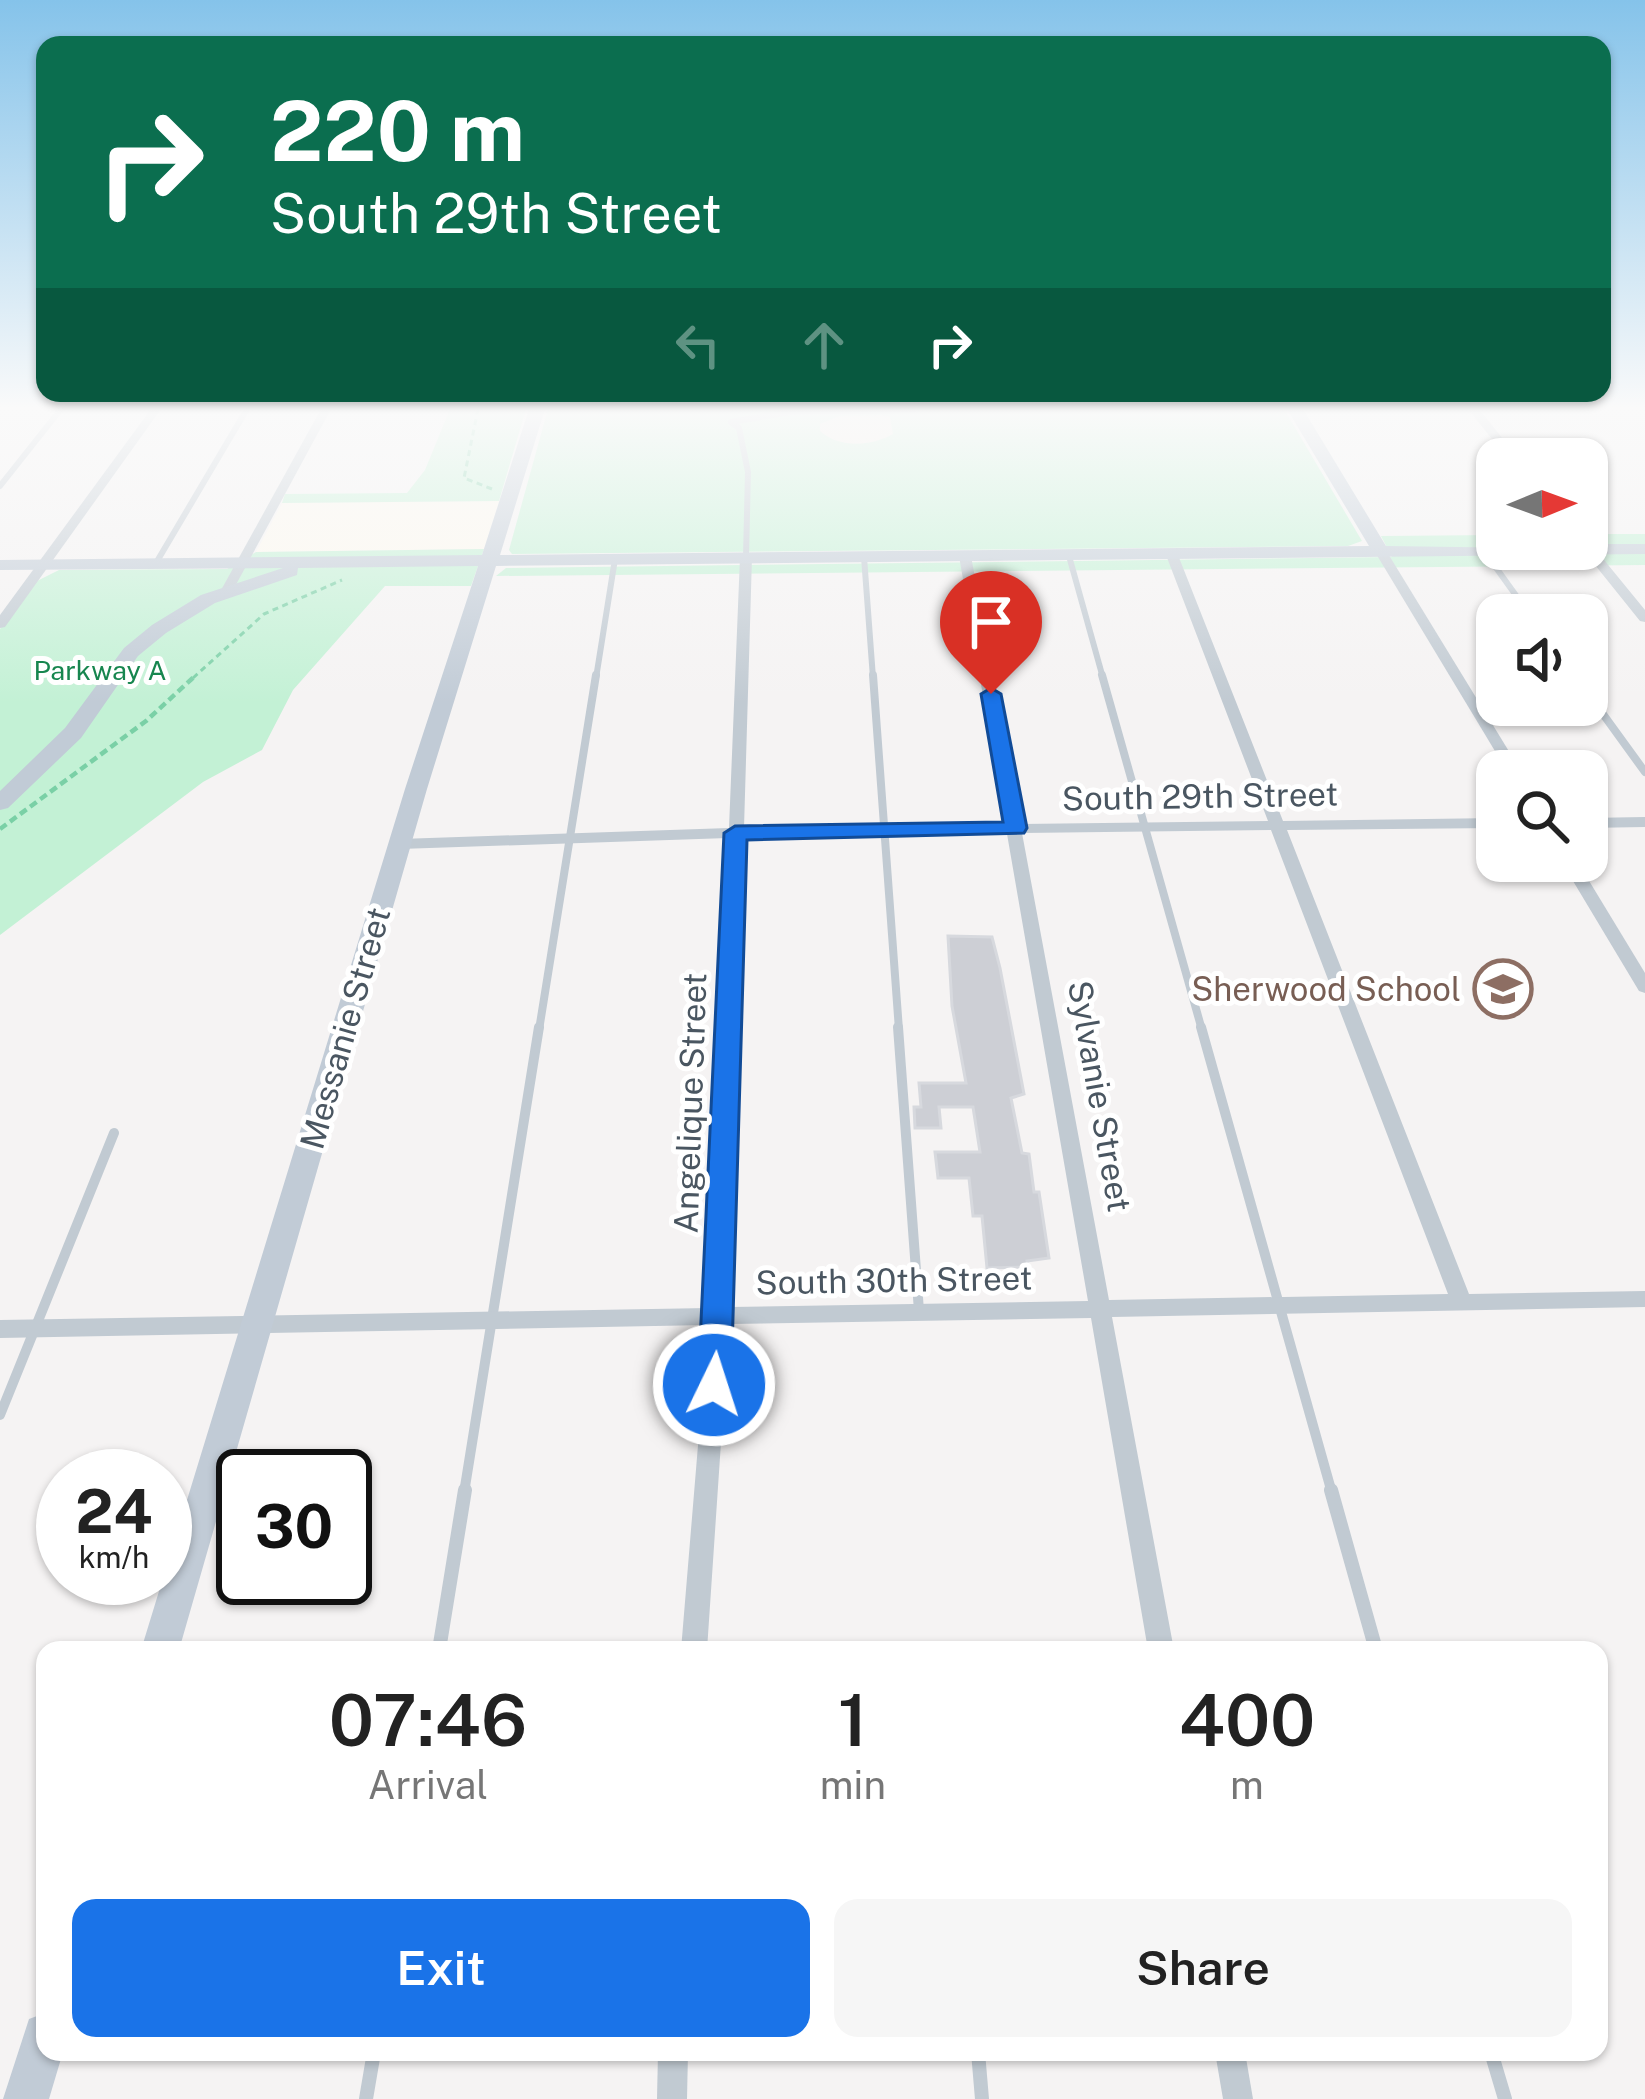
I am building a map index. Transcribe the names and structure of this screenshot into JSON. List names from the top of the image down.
{
  "streets": {
    "street": [
      "South 29th Street",
      "Messanie Street",
      "Sylvanie Street",
      "Angelique Street",
      "South 30th Street"
    ]
  },
  "crossings": [
    ["South 29th Street", "Messanie Street"],
    ["South 29th Street", "Sylvanie Street"],
    ["South 29th Street", "Angelique Street"],
    ["Messanie Street", "South 30th Street"],
    ["Sylvanie Street", "South 30th Street"],
    ["Angelique Street", "South 30th Street"]
  ],
  "parks": ["Parkway A"],
  "places": {
    "school or university": ["Sherwood School"]
  },
  "north": "right",
  "page": {
    "turn": ["220 m", "South 29th Street"],
    "speed": "24 km/h",
    "limit": "30",
    "eta": [
      "07:46",
      "Arrival",
      "1",
      "min",
      "400",
      "m"
    ],
    "buttons": ["Exit", "Share"]
  }
}
